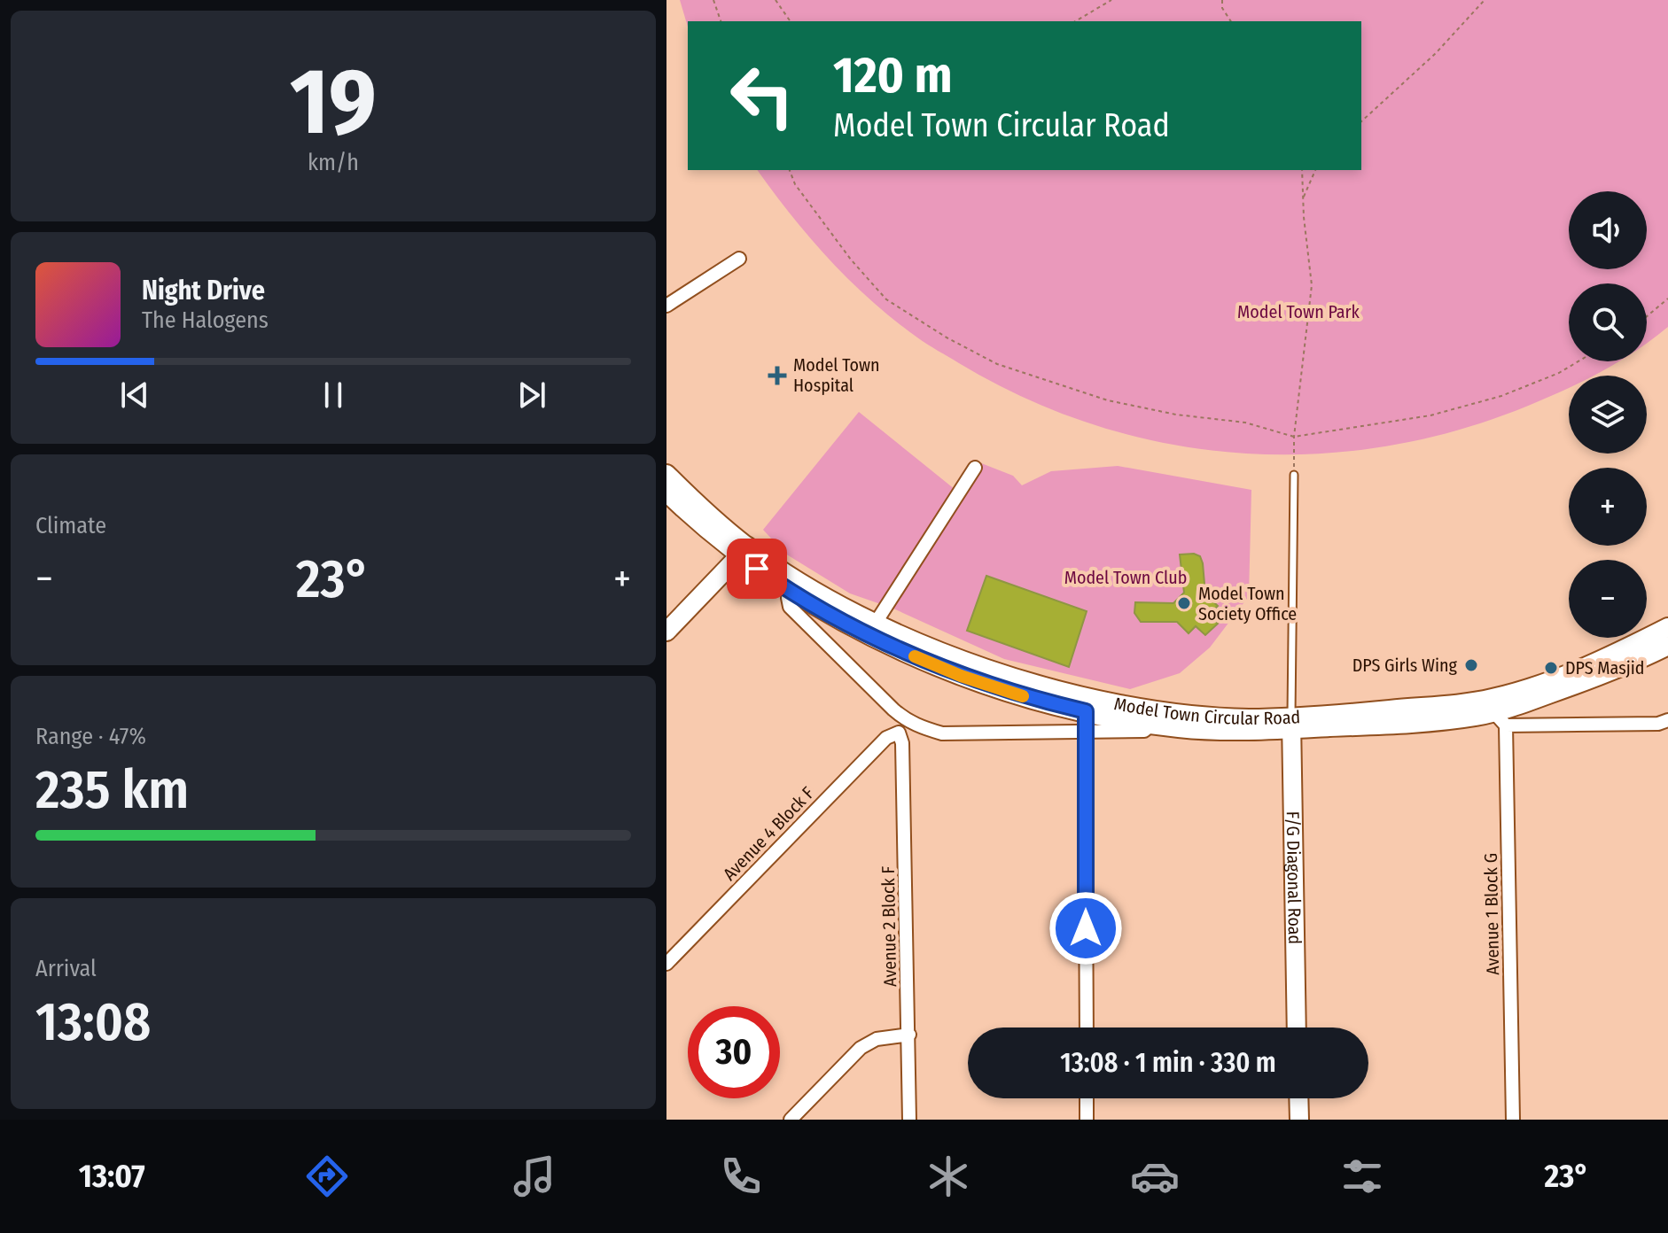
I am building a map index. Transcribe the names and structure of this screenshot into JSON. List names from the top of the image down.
{
  "streets": {
    "main road": ["Model Town Circular Road", "F/G Diagonal Road"],
    "street": ["Avenue 4 Block F", "Avenue 1 Block G", "Avenue 2 Block F"]
  },
  "crossings": [
    ["Model Town Circular Road", "F/G Diagonal Road"],
    ["Model Town Circular Road", "Avenue 1 Block G"],
    ["Avenue 4 Block F", "Avenue 2 Block F"]
  ],
  "parks": ["Model Town Park", "Model Town Club"],
  "places": {
    "health": ["Model Town Hospital"],
    "other": ["Model Town Society Office", "DPS Girls Wing", "DPS Masjid"]
  },
  "page": {
    "tile": [
      ["19", "km/h"],
      "Climate",
      ["Range · 47%", "235 km"],
      ["Arrival", "13:08"]
    ],
    "turn": ["120 m", "Model Town Circular Road"],
    "map_buttons": ["+", "−"],
    "song": ["Night Drive", "The Halogens"],
    "heat": ["−", "23°", "+"],
    "limit": "30",
    "trip": "13:08 · 1 min · 330 m",
    "tabs": ["13:07", "23°"]
  }
}
